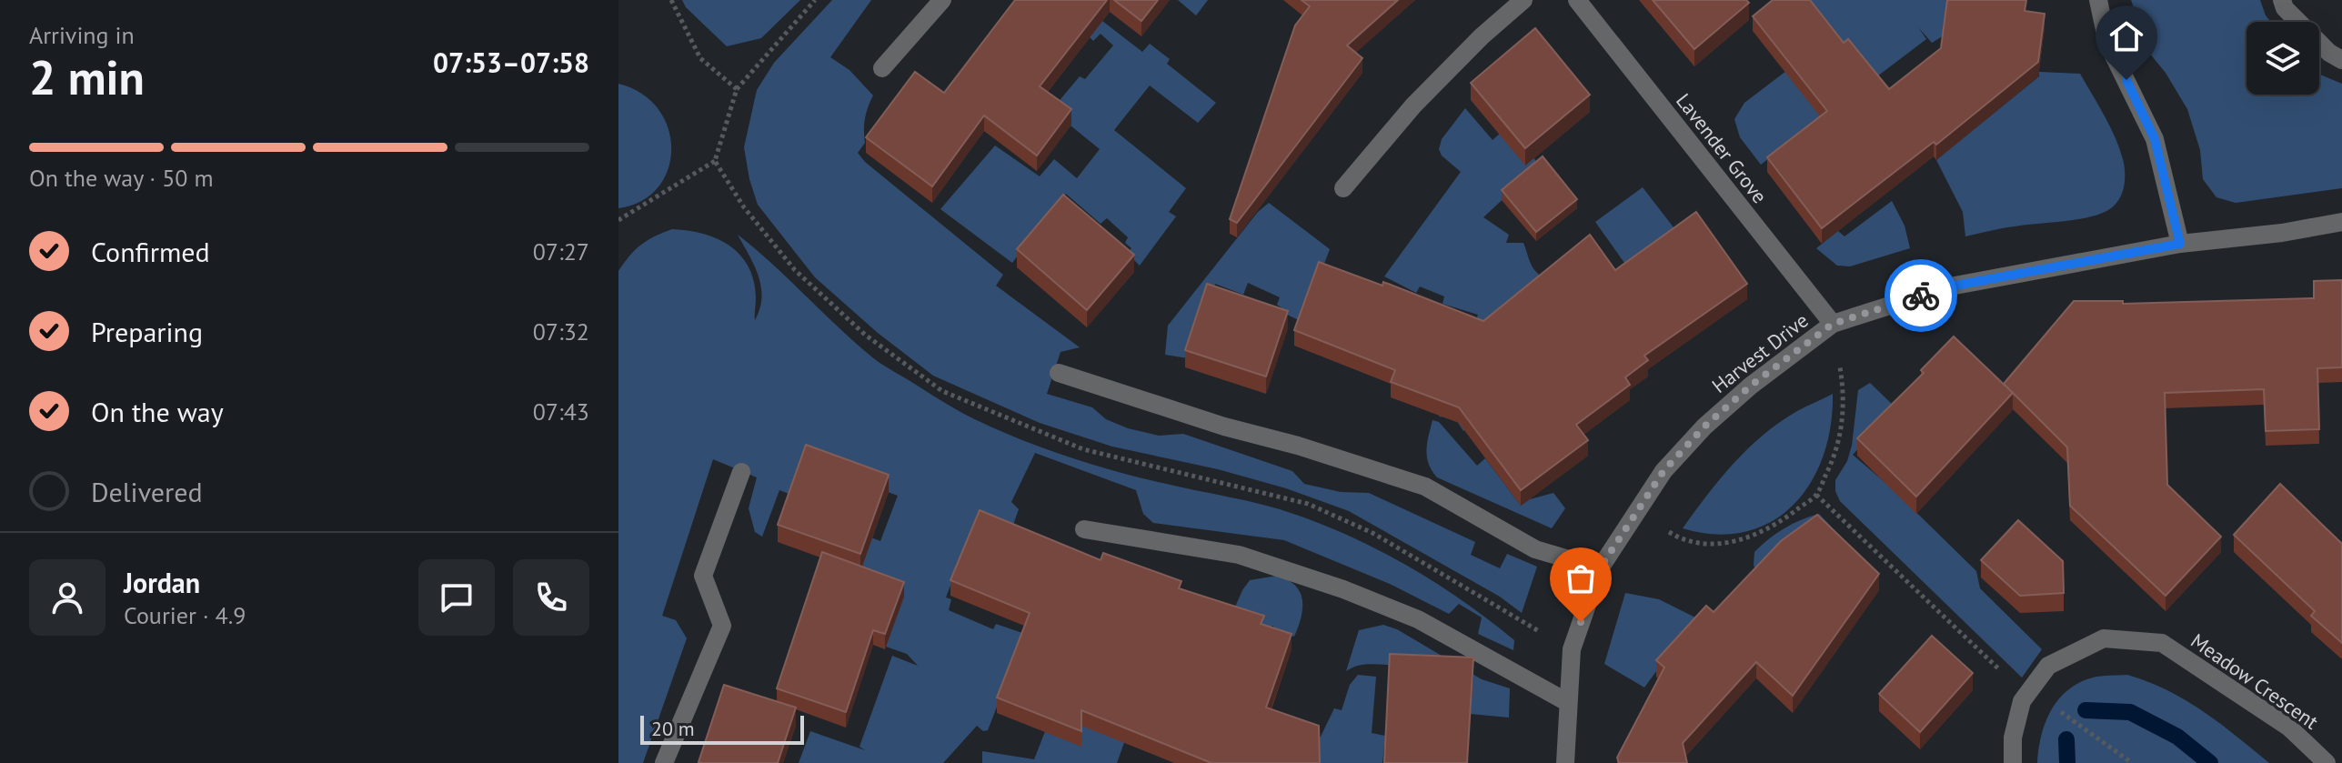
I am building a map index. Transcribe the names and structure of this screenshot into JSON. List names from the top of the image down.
{
  "streets": {
    "street": ["Lavender Grove", "Harvest Drive", "Meadow Crescent"]
  },
  "crossings": [
    ["Lavender Grove", "Harvest Drive"]
  ],
  "scale_bar": "20 m",
  "page": {
    "heading": ["2 min", "Arriving in", "07:53–07:58"],
    "panel": ["Jordan", "Courier · 4.9"],
    "bar": "On the way · 50 m",
    "list": [
      ["Confirmed", "07:27"],
      ["Preparing", "07:32"],
      ["On the way", "07:43"],
      "Delivered"
    ],
    "scale": "20 m"
  }
}
